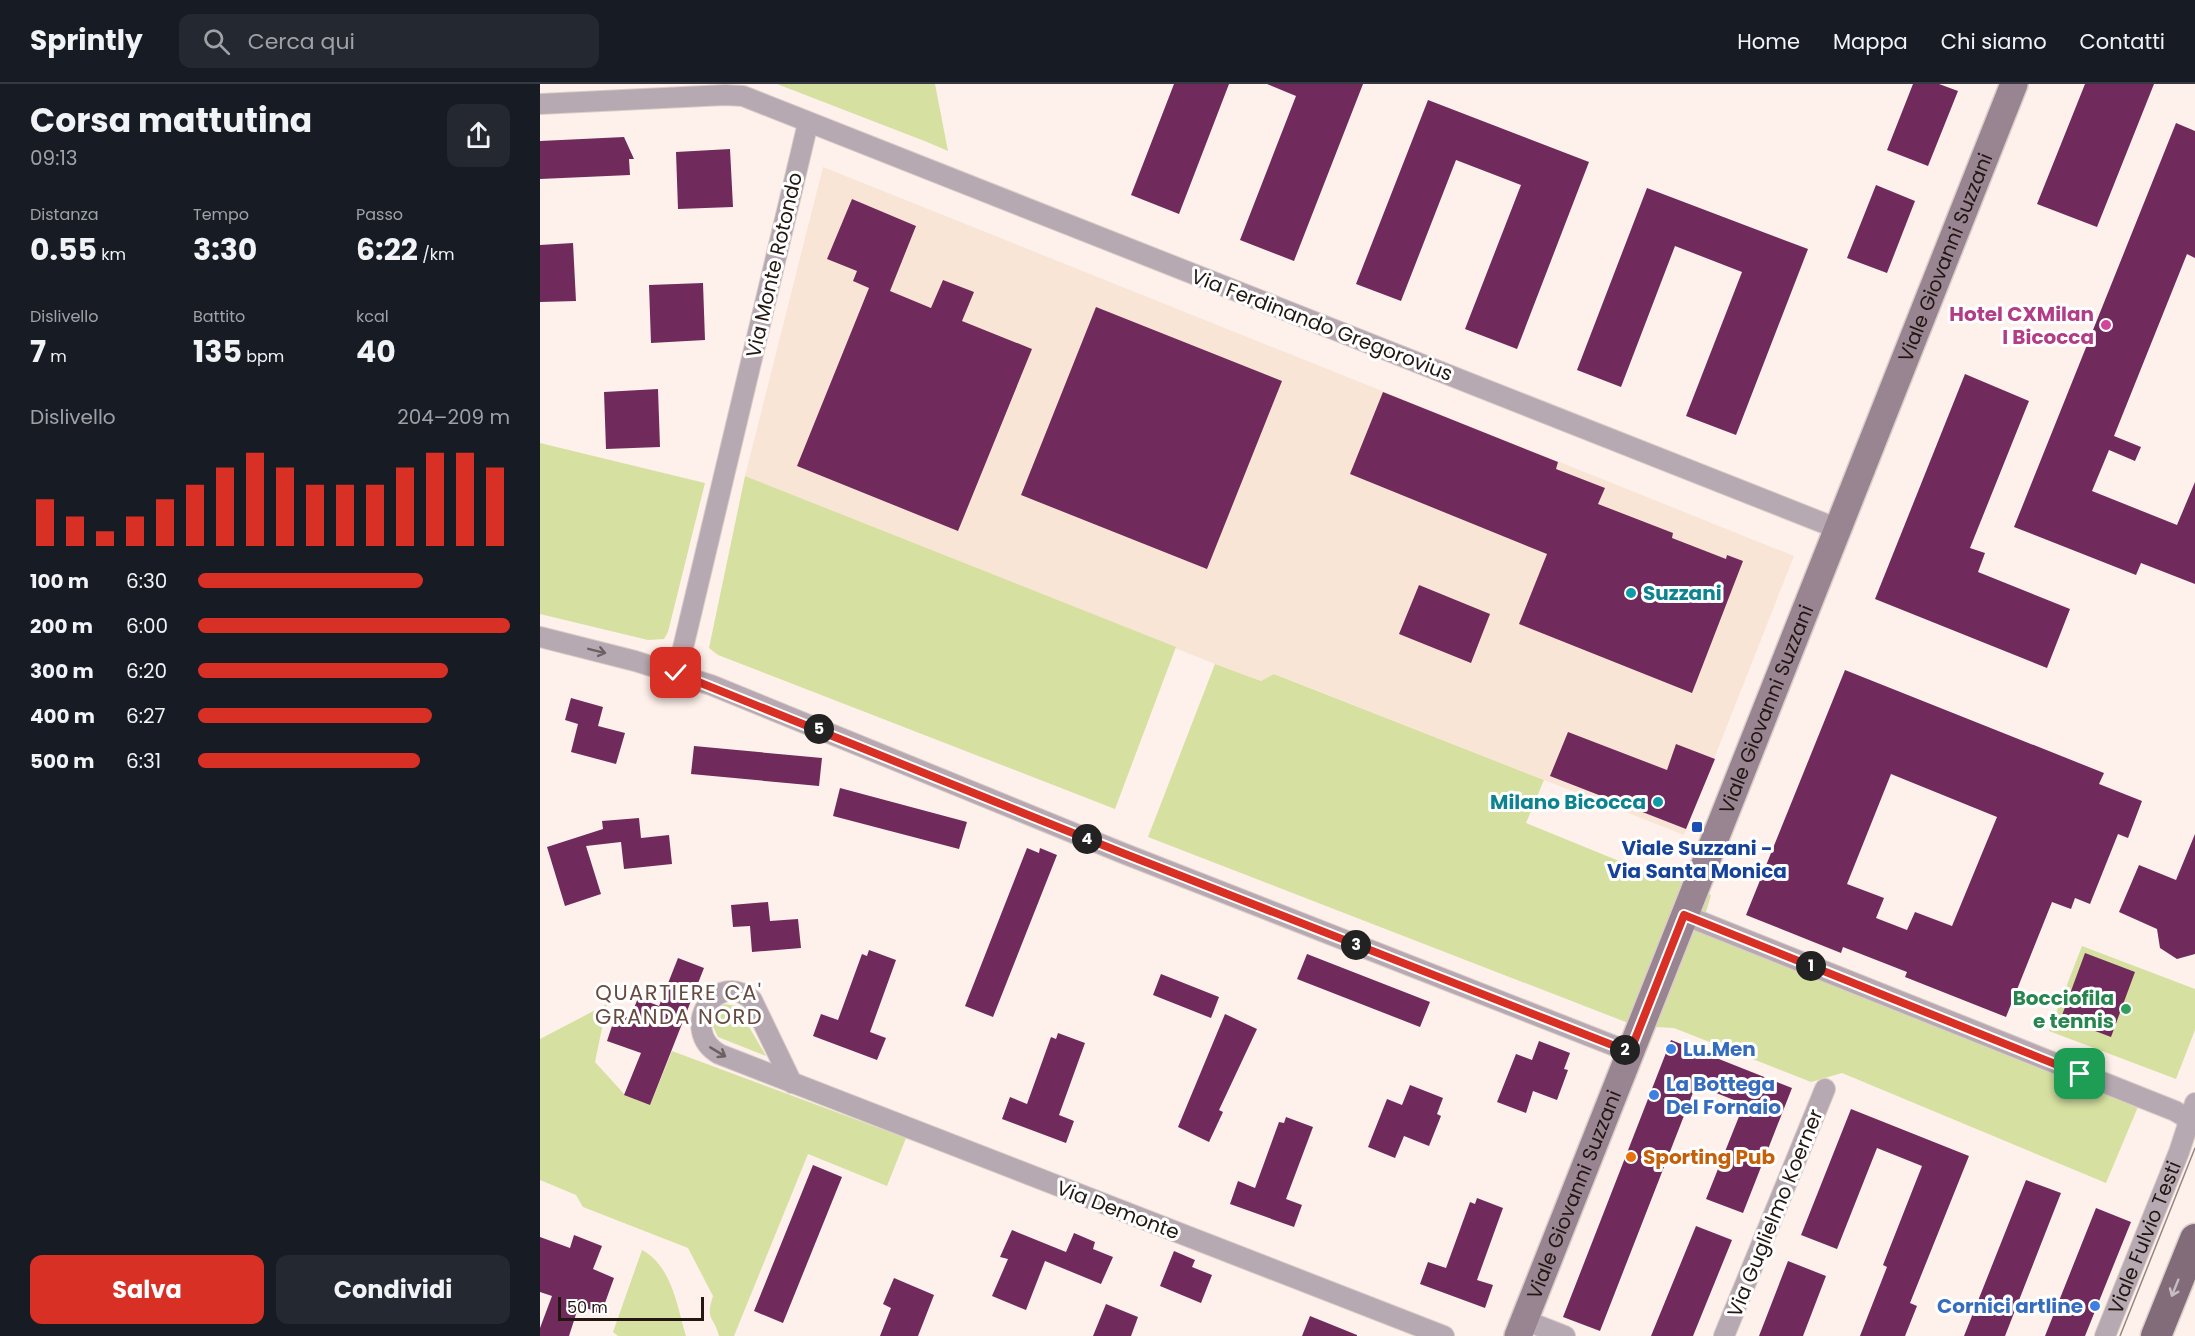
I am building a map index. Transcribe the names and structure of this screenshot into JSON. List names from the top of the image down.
{
  "streets": {
    "street": [
      "Viale Giovanni Suzzani",
      "Via Monte Rotondo",
      "Via Ferdinando Gregorovius",
      "Via Demonte",
      "Via Guglielmo Koerner",
      "Viale Fulvio Testi"
    ]
  },
  "crossings": [
    ["Viale Giovanni Suzzani", "Via Ferdinando Gregorovius"],
    ["Via Monte Rotondo", "Via Ferdinando Gregorovius"]
  ],
  "districts": ["QUARTIERE CA' GRANDA NORD"],
  "places": {
    "other": [
      "Hotel CXMilan I Bicocca",
      "Suzzani",
      "Milano Bicocca",
      "Bocciofila e tennis",
      "Lu.Men",
      "La Bottega Del Fornaio",
      "Sporting Pub",
      "Cornici artline"
    ],
    "transit": ["Viale Suzzani - Via Santa Monica"]
  },
  "scale_bar": "50 m",
  "page": {
    "header": "Sprintly",
    "search": "Cerca qui",
    "nav": [
      "Home",
      "Mappa",
      "Chi siamo",
      "Contatti"
    ],
    "heading": ["Corsa mattutina", "09:13"],
    "stats": [
      ["Distanza", "0.55 km"],
      ["Tempo", "3:30"],
      ["Passo", "6:22 /km"],
      ["Dislivello", "7 m"],
      ["Battito", "135 bpm"],
      ["kcal", "40"]
    ],
    "chart": ["Dislivello", "204–209 m"],
    "list": [
      {
        "name": "100 m",
        "note": "6:30"
      },
      {
        "name": "200 m",
        "note": "6:00"
      },
      {
        "name": "300 m",
        "note": "6:20"
      },
      {
        "name": "400 m",
        "note": "6:27"
      },
      {
        "name": "500 m",
        "note": "6:31"
      }
    ],
    "pins": [
      "5",
      "4",
      "3",
      "1",
      "2"
    ],
    "buttons": ["Salva", "Condividi"],
    "scale": "50 m"
  }
}
